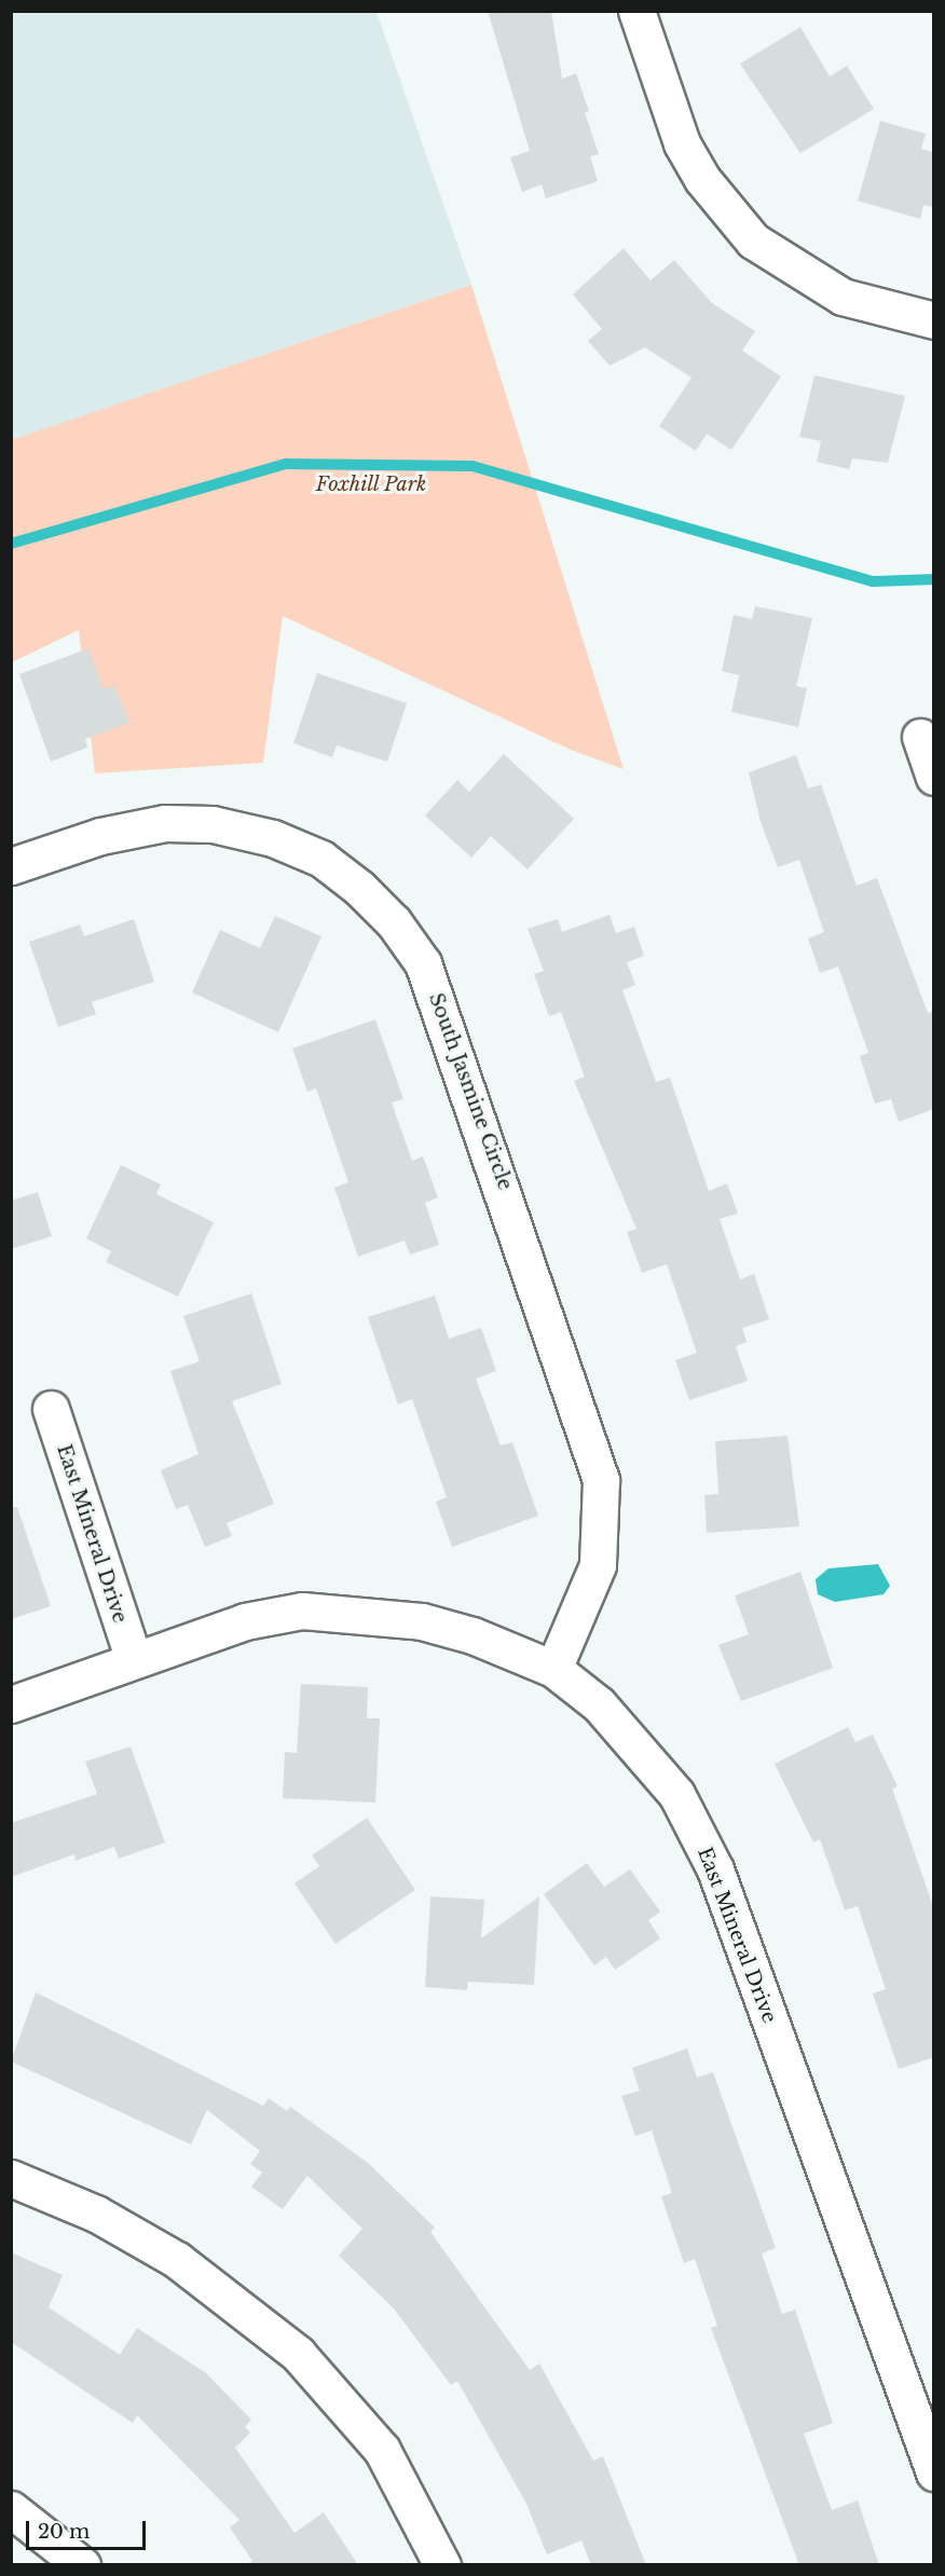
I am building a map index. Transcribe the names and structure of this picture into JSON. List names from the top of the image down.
{
  "streets": {
    "street": ["South Jasmine Circle", "East Mineral Drive"]
  },
  "crossings": [
    ["South Jasmine Circle", "East Mineral Drive"]
  ],
  "parks": ["Foxhill Park"],
  "scale_bar": "20 m"
}
